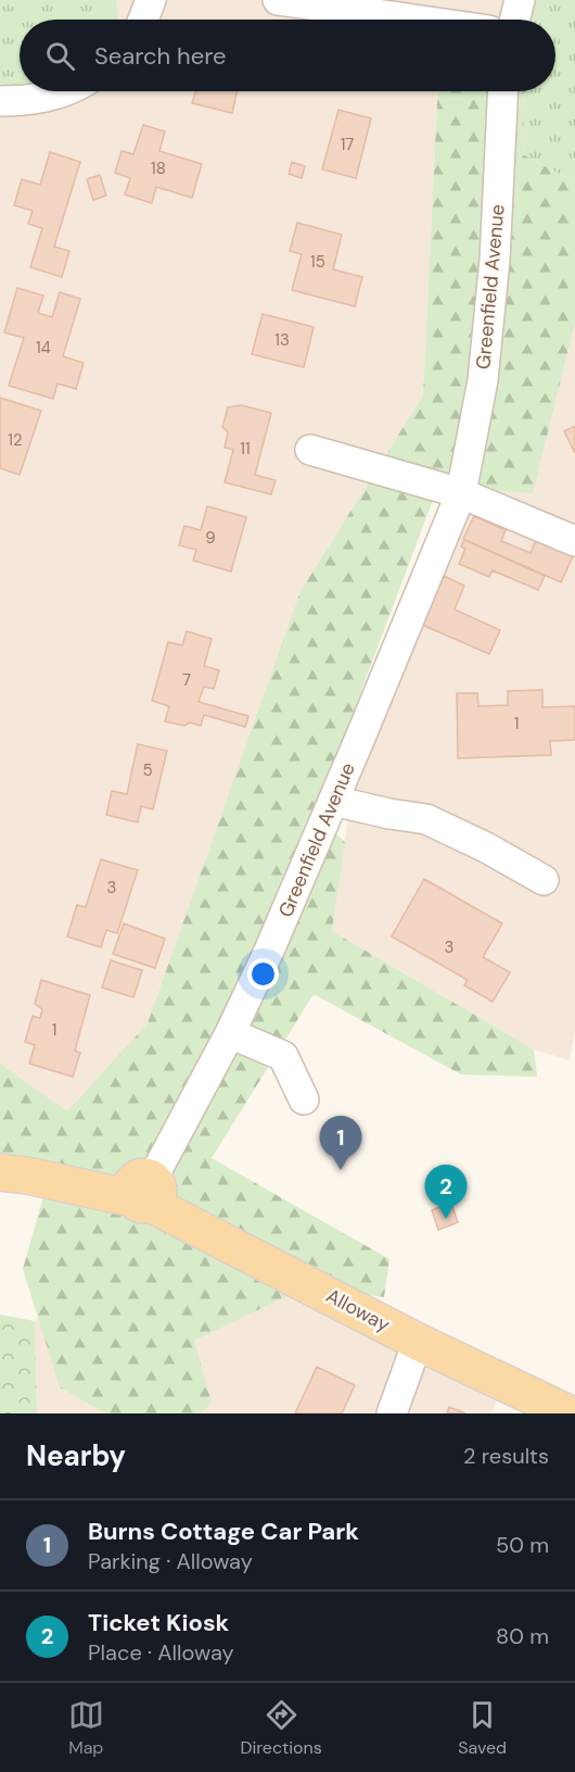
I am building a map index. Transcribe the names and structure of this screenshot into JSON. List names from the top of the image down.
{
  "streets": {
    "main road": ["Alloway"],
    "street": ["Greenfield Avenue"]
  },
  "crossings": [
    ["Greenfield Avenue", "Alloway"]
  ],
  "house_numbers": [
    "17",
    "18",
    "15",
    "13",
    "14",
    "12",
    "11",
    "9",
    "7",
    "1",
    "5",
    "3",
    "3",
    "1"
  ],
  "page": {
    "search": "Search here",
    "pins": ["1", "2"],
    "heading": ["Nearby", "2 results"],
    "list": [
      {
        "mark": "1",
        "name": "Burns Cottage Car Park",
        "note": "Parking · Alloway",
        "value": "50 m"
      },
      {
        "mark": "2",
        "name": "Ticket Kiosk",
        "note": "Place · Alloway",
        "value": "80 m"
      }
    ],
    "nav": ["Map", "Directions", "Saved"]
  }
}
